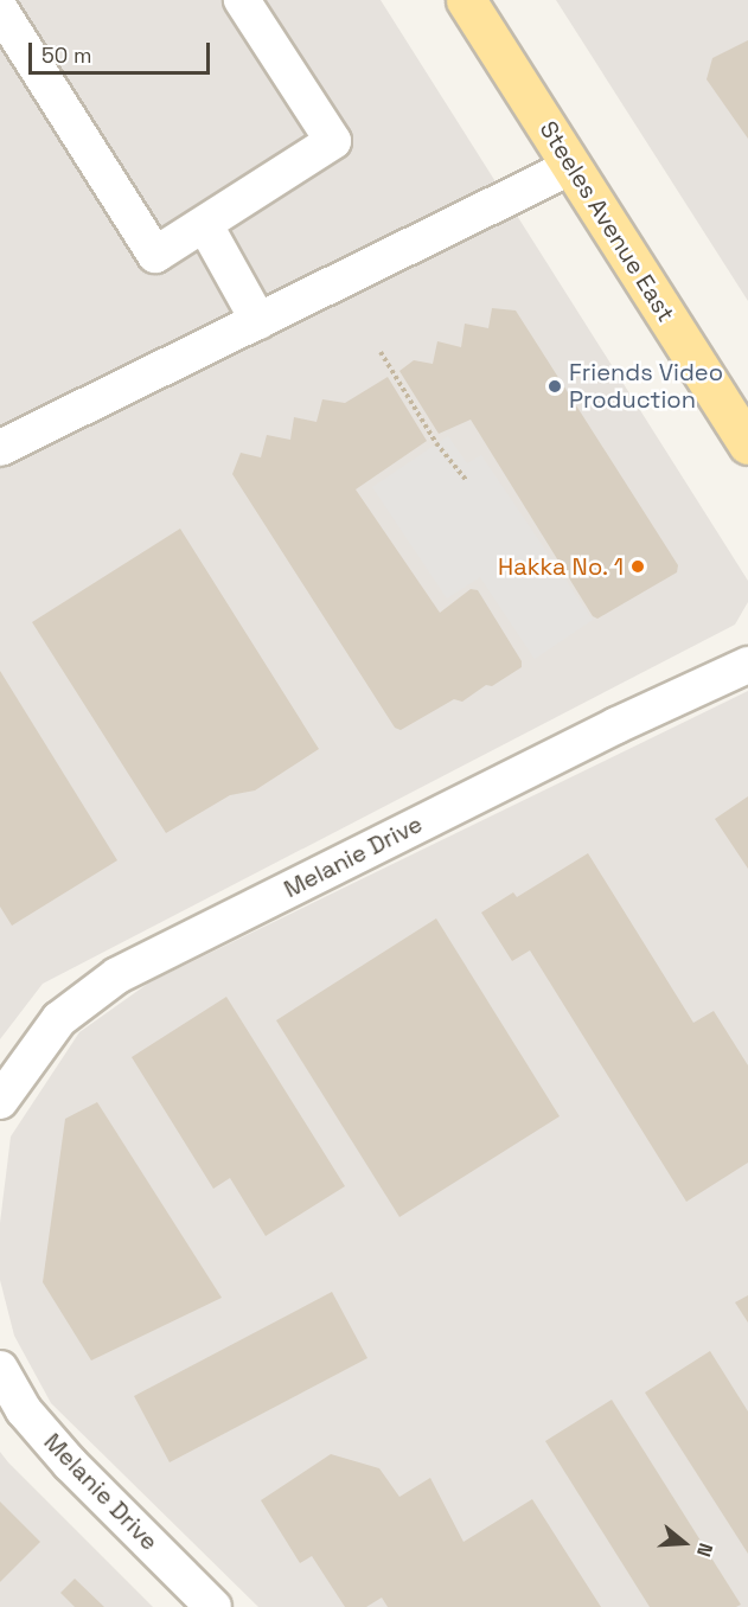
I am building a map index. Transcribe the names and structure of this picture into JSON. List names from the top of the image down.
{
  "streets": {
    "main road": ["Steeles Avenue East"],
    "street": ["Melanie Drive"]
  },
  "places": ["Friends Video Production", "Hakka No. 1"],
  "scale_bar": "50 m",
  "north": "right"
}
